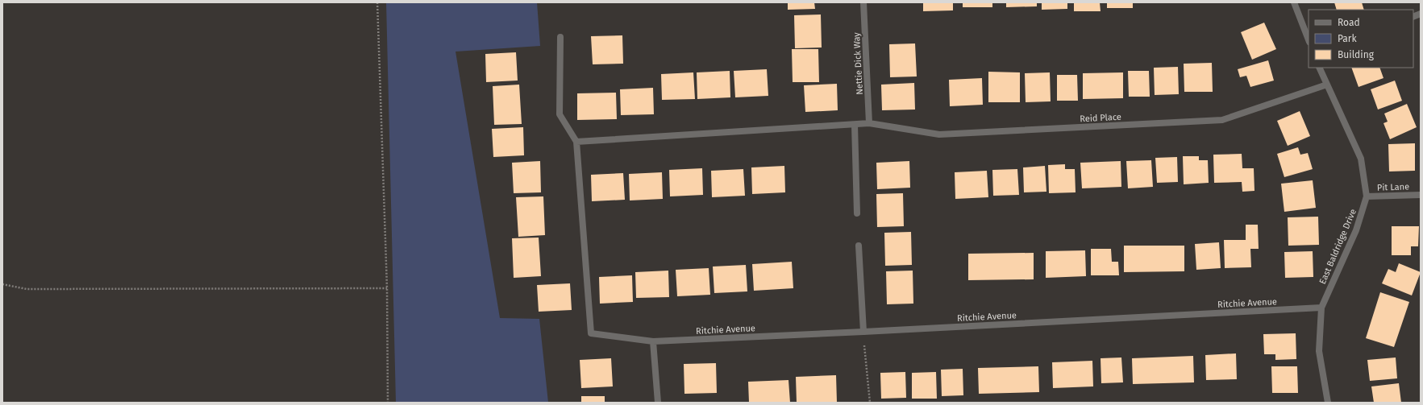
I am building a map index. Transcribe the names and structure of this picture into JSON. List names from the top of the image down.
{
  "streets": {
    "street": [
      "Nettie Dick Way",
      "Reid Place",
      "Pit Lane",
      "East Baldridge Drive",
      "Ritchie Avenue"
    ]
  },
  "crossings": [
    ["Nettie Dick Way", "Reid Place"],
    ["Reid Place", "East Baldridge Drive"],
    ["Reid Place", "Ritchie Avenue"],
    ["Pit Lane", "East Baldridge Drive"],
    ["East Baldridge Drive", "Ritchie Avenue"]
  ],
  "legend": ["Road", "Park", "Building"]
}
